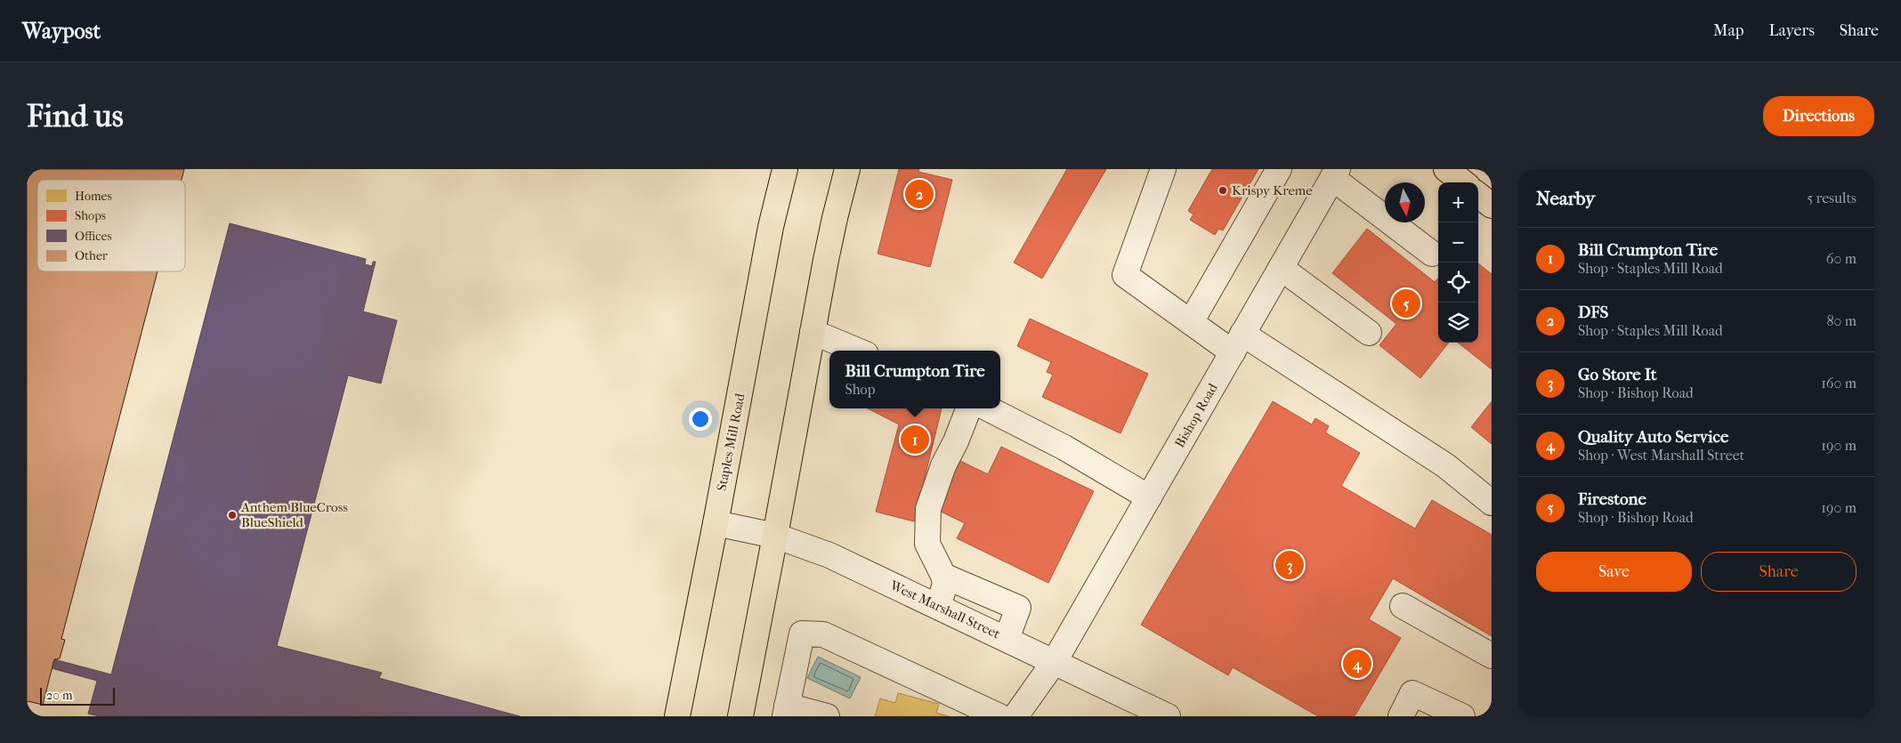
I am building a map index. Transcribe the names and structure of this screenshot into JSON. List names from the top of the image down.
{
  "streets": {
    "main road": ["Staples Mill Road"],
    "street": ["Bishop Road", "West Marshall Street"]
  },
  "crossings": [
    ["Bishop Road", "West Marshall Street"],
    ["Staples Mill Road", "West Marshall Street"]
  ],
  "places": ["Krispy Kreme", "Anthem BlueCross BlueShield"],
  "legend": [
    "Homes",
    "Shops",
    "Offices",
    "Other"
  ],
  "scale_bar": "20 m",
  "north": "bottom",
  "page": {
    "header": "Waypost",
    "nav": ["Map", "Layers", "Share"],
    "buttons": [
      "Directions",
      ["Save", "Share"]
    ],
    "title": "Find us",
    "heading": ["Nearby", "5 results"],
    "pins": [
      "2",
      "5",
      "1",
      "3",
      "4"
    ],
    "map_buttons": ["+", "−"],
    "list": [
      {
        "mark": "1",
        "name": "Bill Crumpton Tire",
        "note": "Shop · Staples Mill Road",
        "value": "60 m"
      },
      {
        "mark": "2",
        "name": "DFS",
        "note": "Shop · Staples Mill Road",
        "value": "80 m"
      },
      {
        "mark": "3",
        "name": "Go Store It",
        "note": "Shop · Bishop Road",
        "value": "160 m"
      },
      {
        "mark": "4",
        "name": "Quality Auto Service",
        "note": "Shop · West Marshall Street",
        "value": "190 m"
      },
      {
        "mark": "5",
        "name": "Firestone",
        "note": "Shop · Bishop Road",
        "value": "190 m"
      }
    ],
    "popup": ["Bill Crumpton Tire", "Shop"],
    "scale": "20 m"
  }
}
